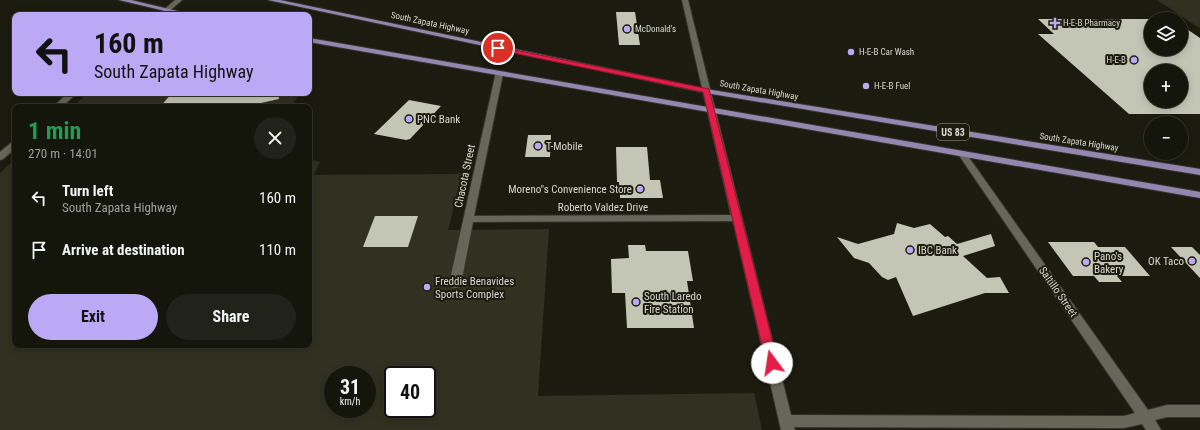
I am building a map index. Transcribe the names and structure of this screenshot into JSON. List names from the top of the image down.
{
  "streets": {
    "main road": ["South Zapata Highway", "US 83"],
    "street": ["Chacota Street", "Roberto Valdez Drive", "Saltillo Street"]
  },
  "crossings": [
    ["US 83", "Chacota Street"],
    ["US 83", "Saltillo Street"],
    ["Chacota Street", "Roberto Valdez Drive"]
  ],
  "places": {
    "health": ["H-E-B Pharmacy"],
    "other": [
      "McDonald's",
      "H-E-B Car Wash",
      "H-E-B",
      "H-E-B Fuel",
      "PNC Bank",
      "T-Mobile",
      "Moreno\"s Convenience Store",
      "IBC Bank",
      "OK Taco",
      "Pano's Bakery",
      "Freddie Benavides Sports Complex",
      "South Laredo Fire Station"
    ]
  },
  "page": {
    "map_buttons": ["+", "−"],
    "turn": ["160 m", "South Zapata Highway"],
    "heading": ["1 min", "270 m · 14:01"],
    "list": [
      {
        "name": "Turn left",
        "note": "South Zapata Highway",
        "value": "160 m"
      },
      {
        "name": "Arrive at destination",
        "value": "110 m"
      }
    ],
    "buttons": ["Exit", "Share"],
    "speed": "31 km/h",
    "limit": "40"
  }
}
